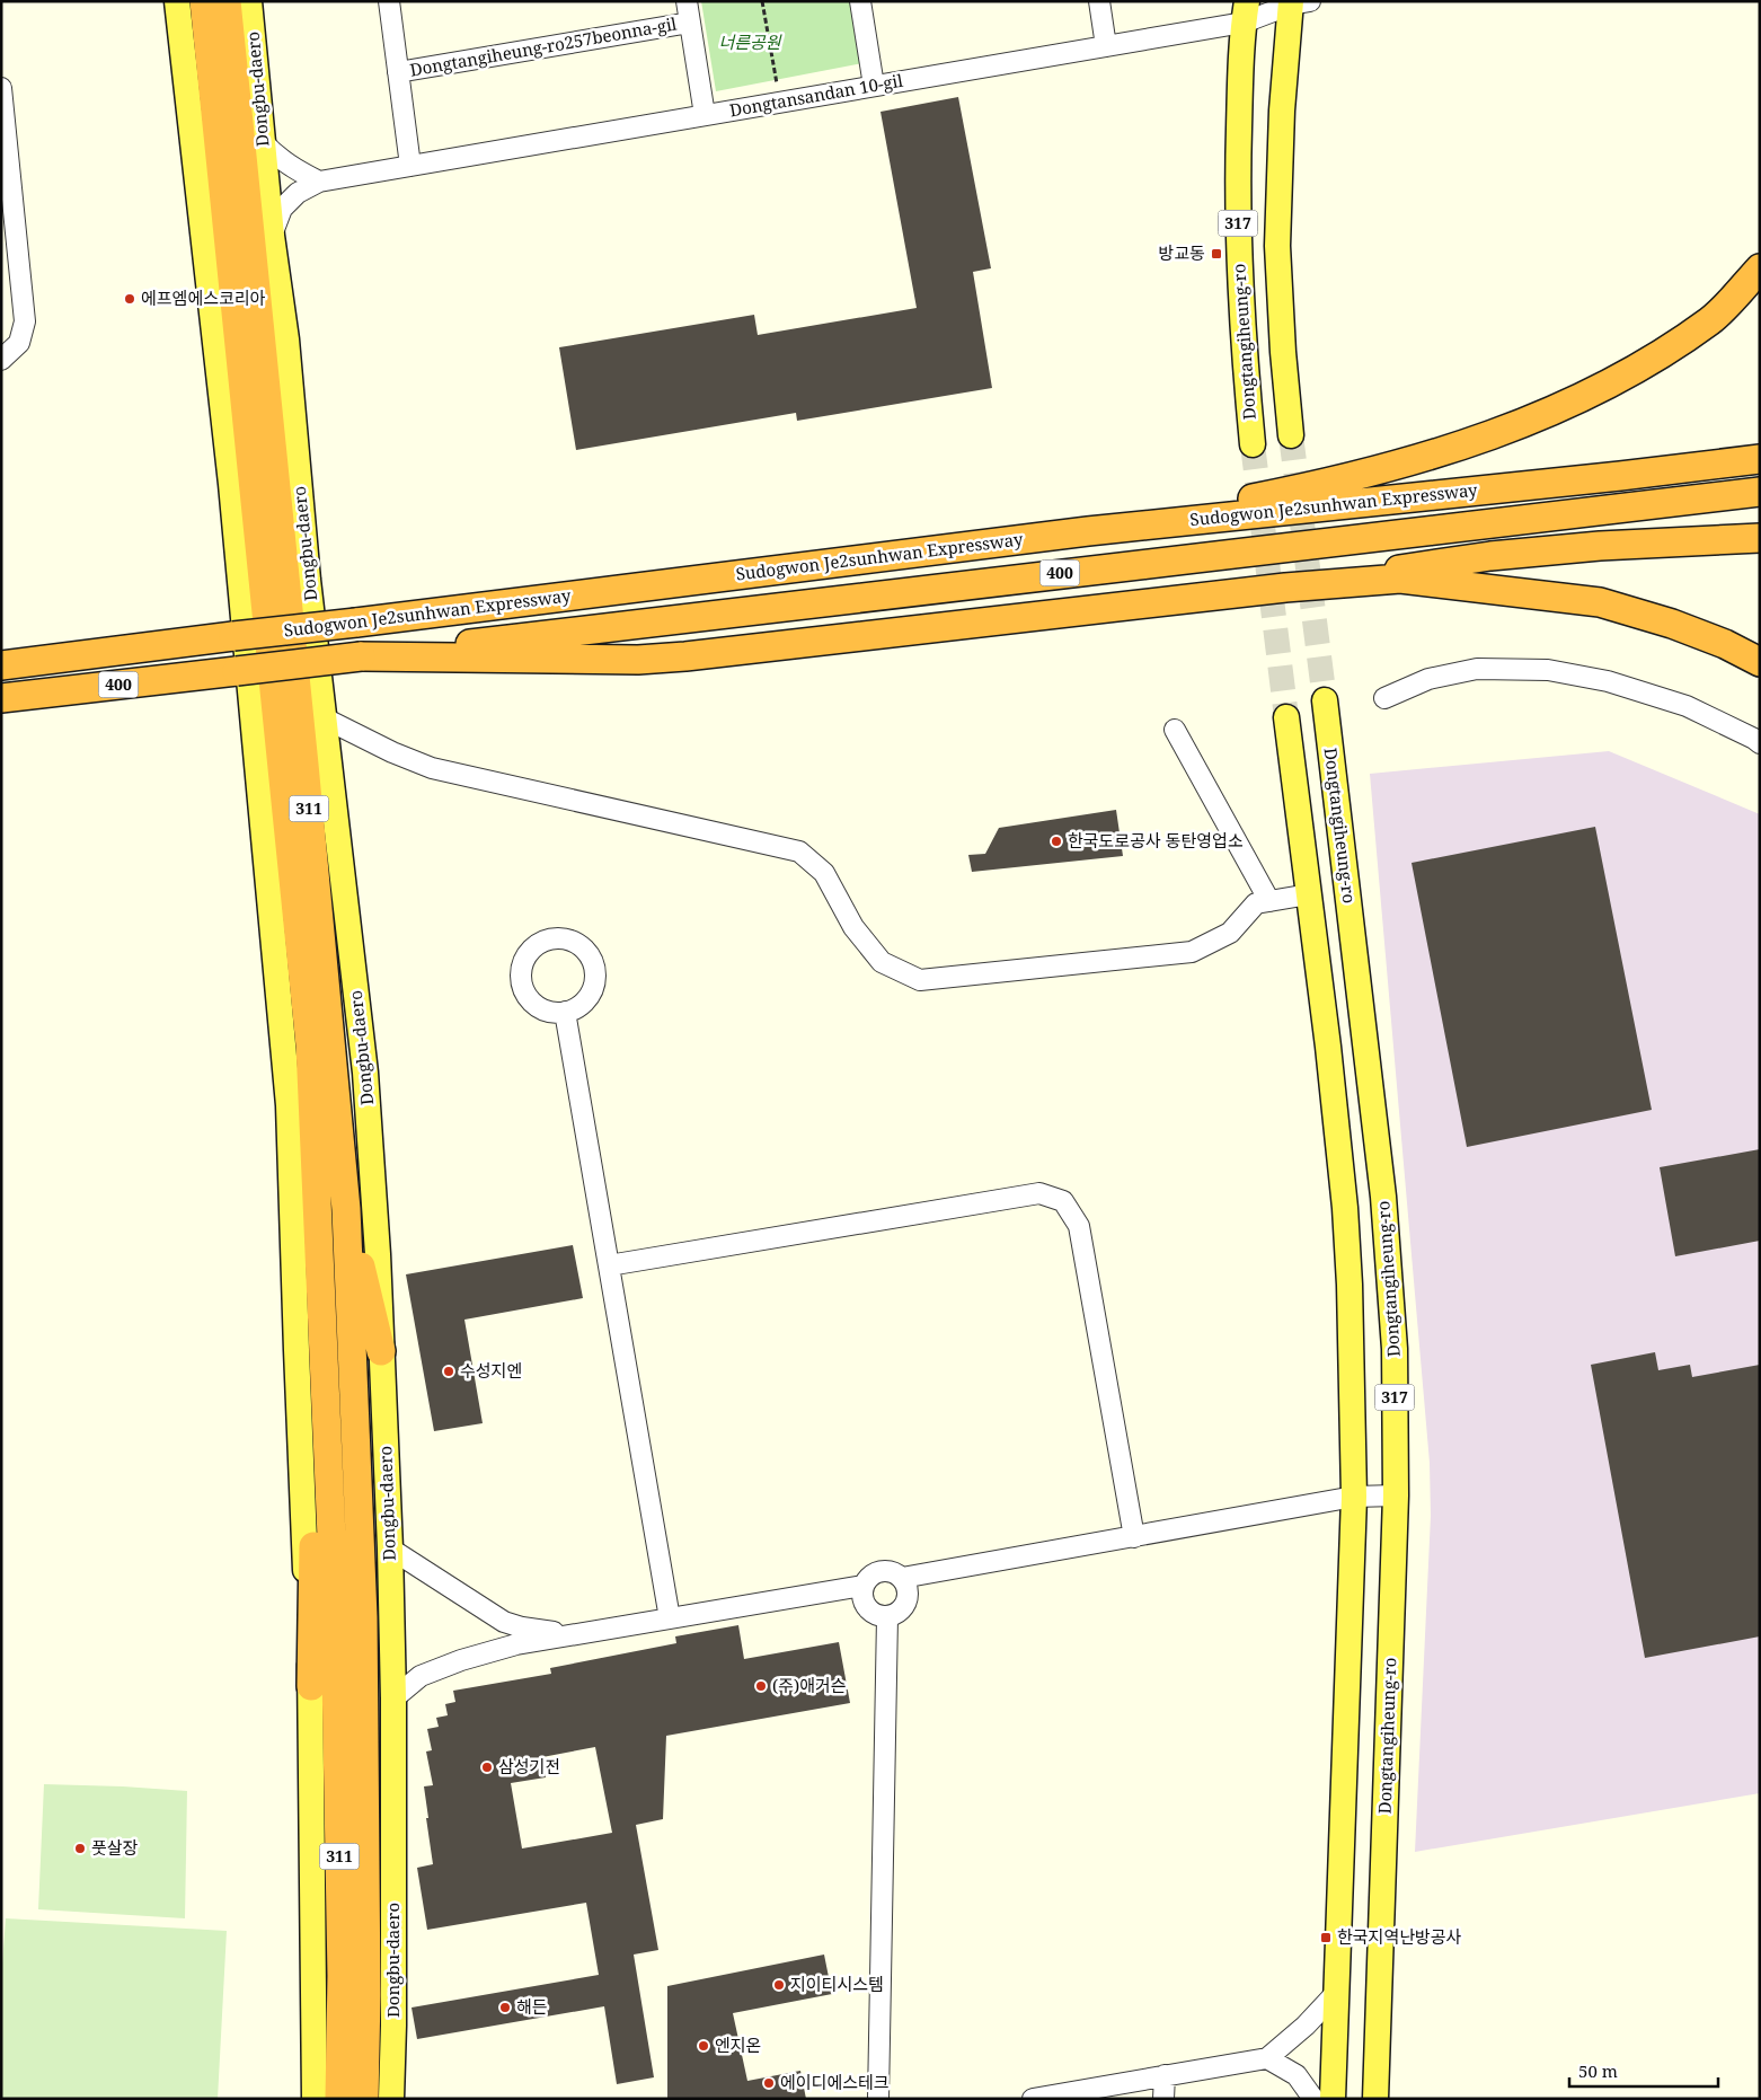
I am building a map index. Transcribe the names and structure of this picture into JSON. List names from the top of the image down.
{
  "streets": {
    "highway": [
      "Dongbu-daero",
      "Sudogwon Je2sunhwan Expressway",
      "400",
      "311"
    ],
    "main road": ["317", "Dongtangiheung-ro"],
    "street": ["Dongtangiheung-ro257beonna-gil", "Dongtansandan 10-gil"]
  },
  "crossings": [
    ["Dongtangiheung-ro257beonna-gil", "Dongtansandan 10-gil"],
    ["Dongtansandan 10-gil", "317"],
    ["Dongtansandan 10-gil", "Dongtangiheung-ro"]
  ],
  "parks": ["너른공원"],
  "places": {
    "transit": ["방교동", "한국지역난방공사"],
    "other": [
      "에프엠에스코리아",
      "한국도로공사 동탄영업소",
      "수성지엔",
      "(주)애거슨",
      "삼성기전",
      "풋살장",
      "지이티시스템",
      "해든",
      "엔지온",
      "에이디에스테크"
    ]
  },
  "scale_bar": "50 m"
}
